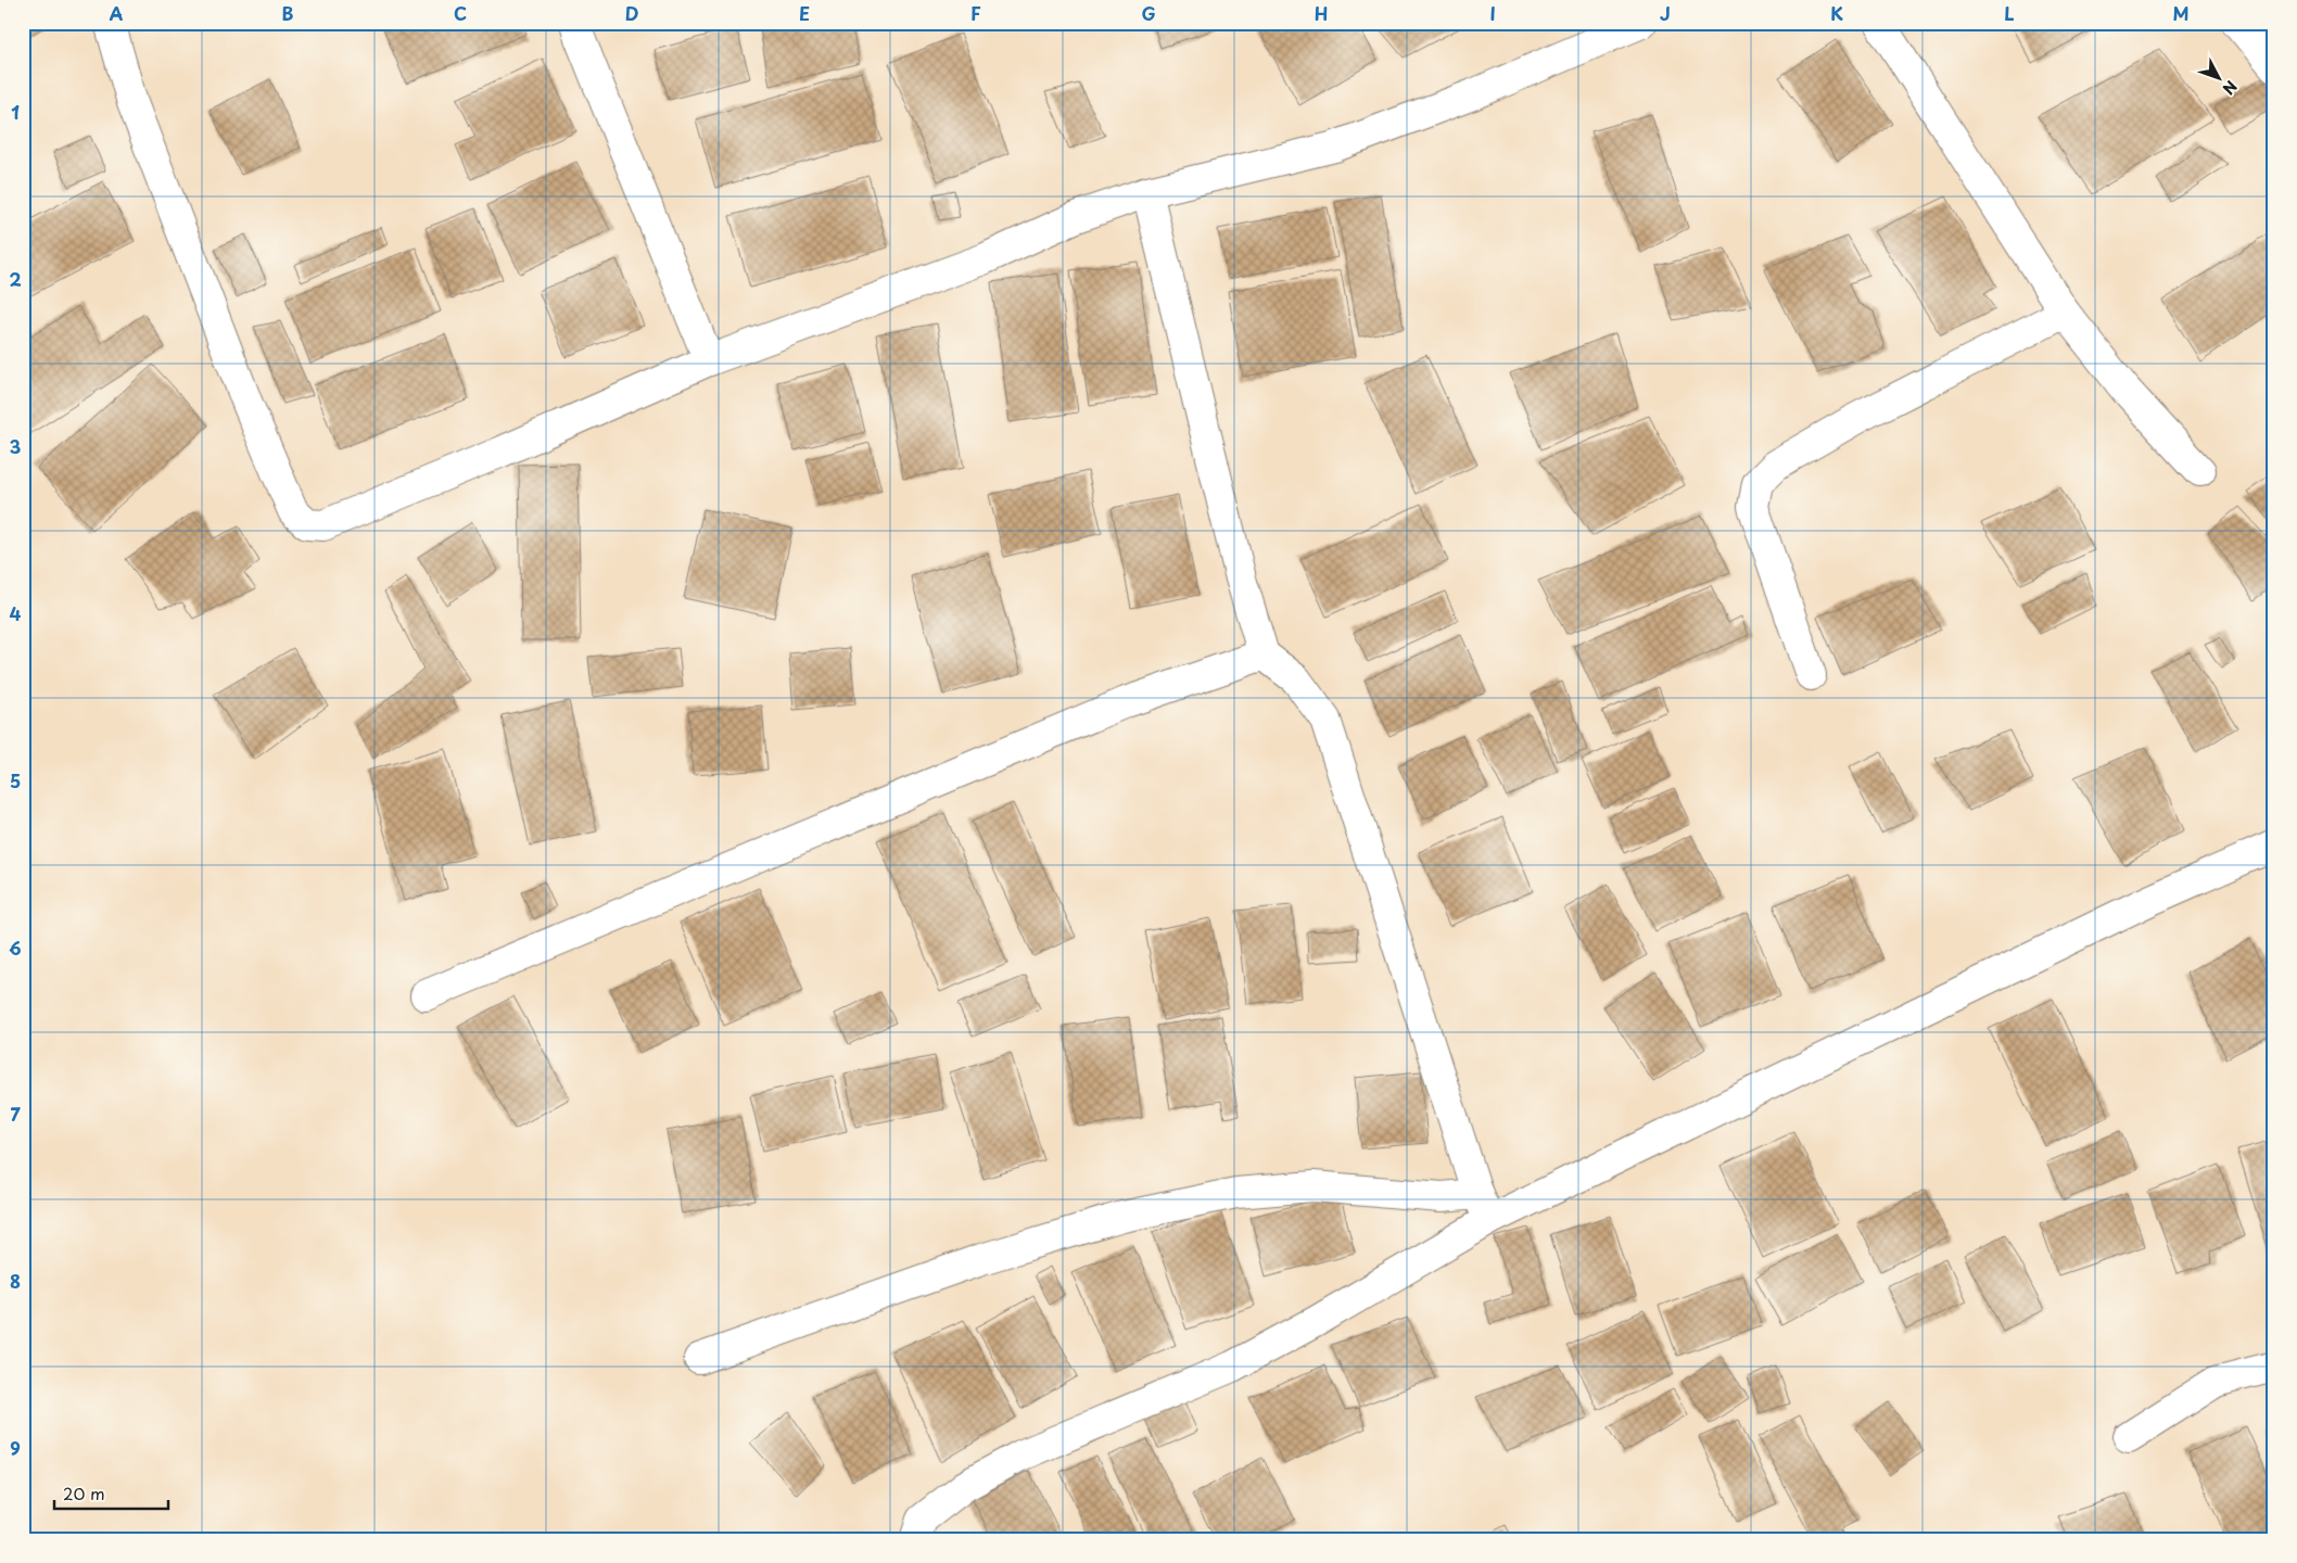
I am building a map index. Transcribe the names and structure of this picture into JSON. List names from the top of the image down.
{
  "scale_bar": "20 m",
  "north": "bottom right",
  "grid": {
    "columns": [
      "A",
      "B",
      "C",
      "D",
      "E",
      "F",
      "G",
      "H",
      "I",
      "J",
      "K",
      "L",
      "M"
    ],
    "rows": [
      "1",
      "2",
      "3",
      "4",
      "5",
      "6",
      "7",
      "8",
      "9"
    ]
  }
}
